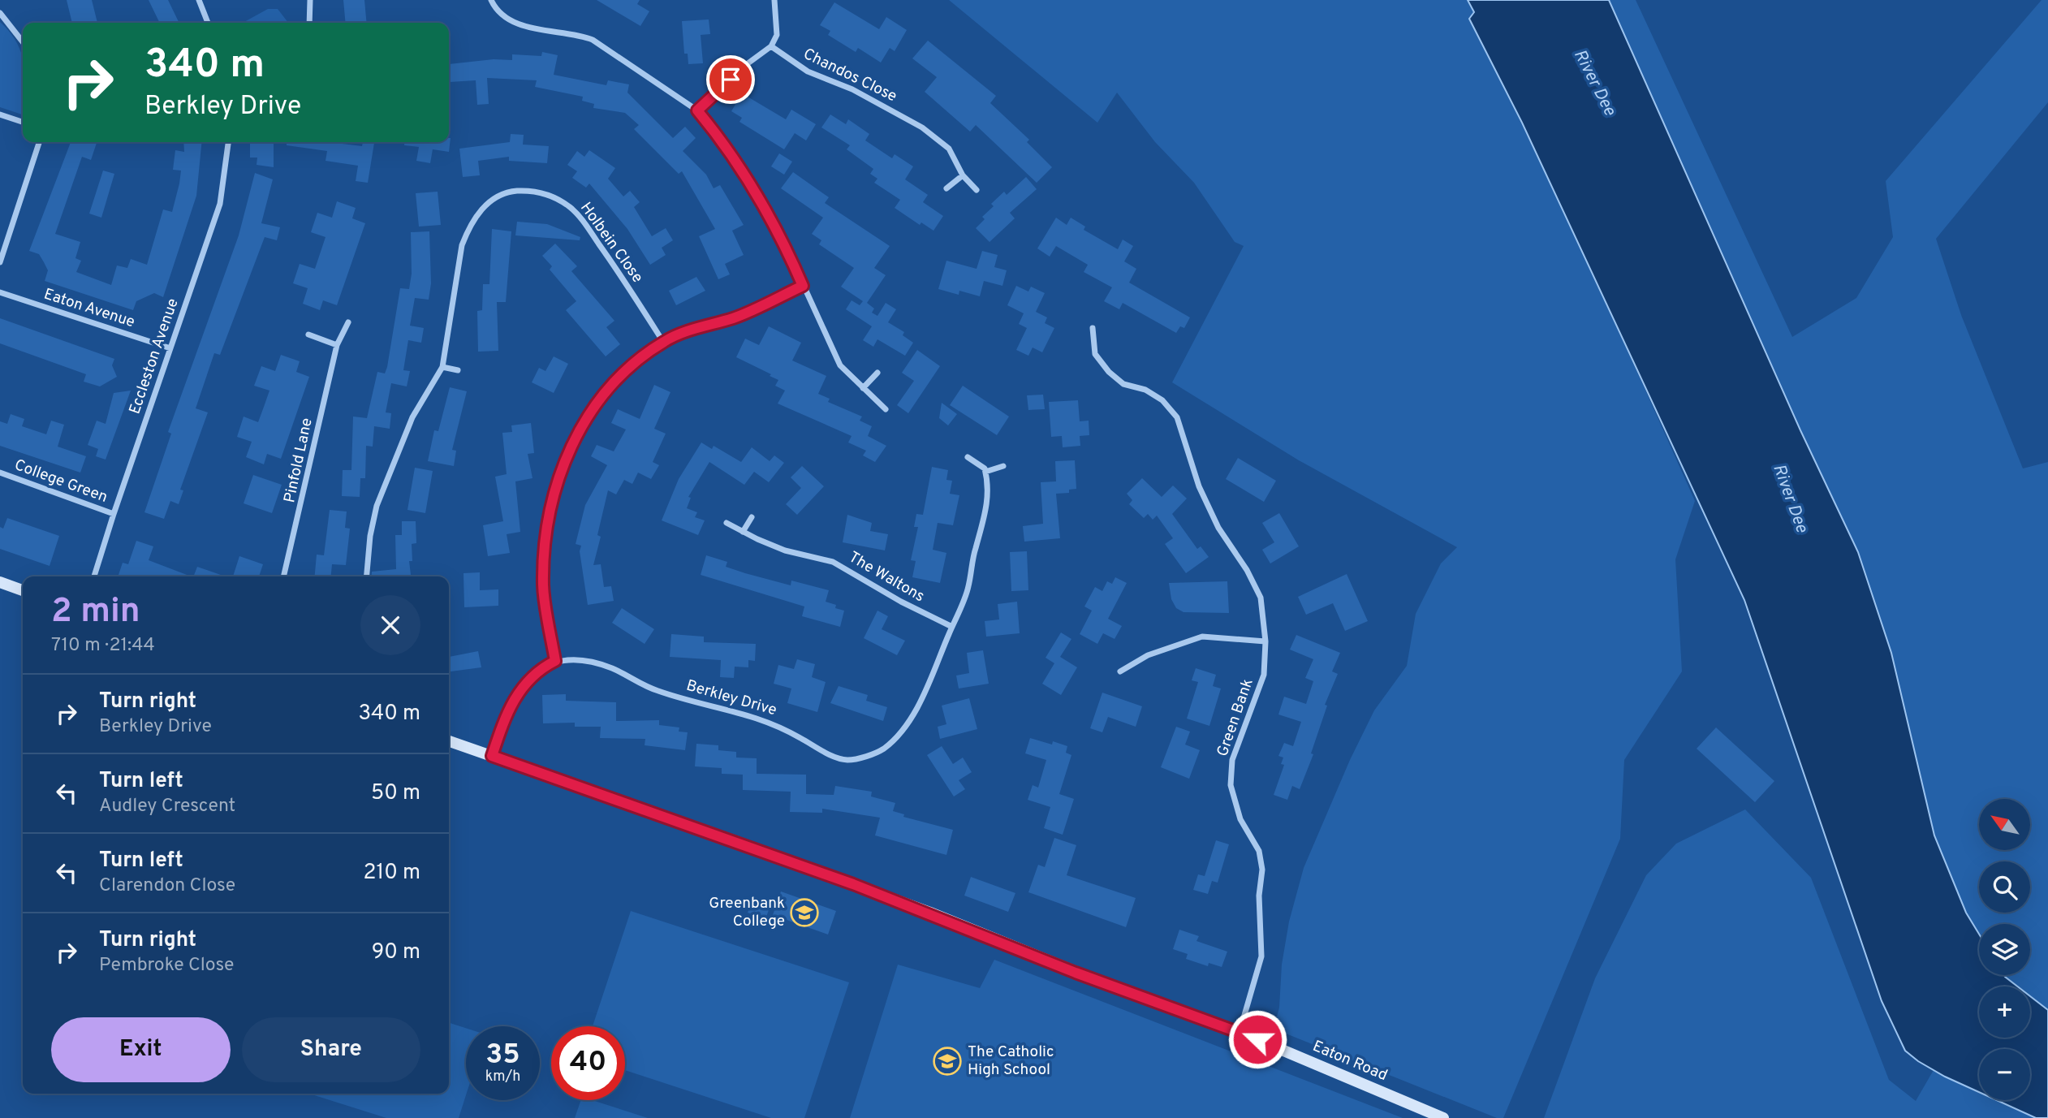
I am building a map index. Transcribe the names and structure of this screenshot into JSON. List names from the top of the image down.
{
  "streets": {
    "street": [
      "Chandos Close",
      "Holbein Close",
      "Eaton Avenue",
      "Eccleston Avenue",
      "Pinfold Lane",
      "College Green",
      "The Waltons",
      "Berkley Drive",
      "Green Bank",
      "Eaton Road"
    ]
  },
  "crossings": [
    ["Eaton Avenue", "Eccleston Avenue"],
    ["Eccleston Avenue", "College Green"],
    ["The Waltons", "Berkley Drive"],
    ["Green Bank", "Eaton Road"]
  ],
  "water": ["River Dee"],
  "places": {
    "school or university": ["Greenbank College", "The Catholic High School"]
  },
  "north": "top left",
  "page": {
    "turn": ["340 m", "Berkley Drive"],
    "heading": ["2 min", "710 m · 21:44"],
    "list": [
      {
        "name": "Turn right",
        "note": "Berkley Drive",
        "value": "340 m"
      },
      {
        "name": "Turn left",
        "note": "Audley Crescent",
        "value": "50 m"
      },
      {
        "name": "Turn left",
        "note": "Clarendon Close",
        "value": "210 m"
      },
      {
        "name": "Turn right",
        "note": "Pembroke Close",
        "value": "90 m"
      }
    ],
    "map_buttons": ["+", "−"],
    "buttons": ["Exit", "Share"],
    "speed": "35 km/h",
    "limit": "40"
  }
}
